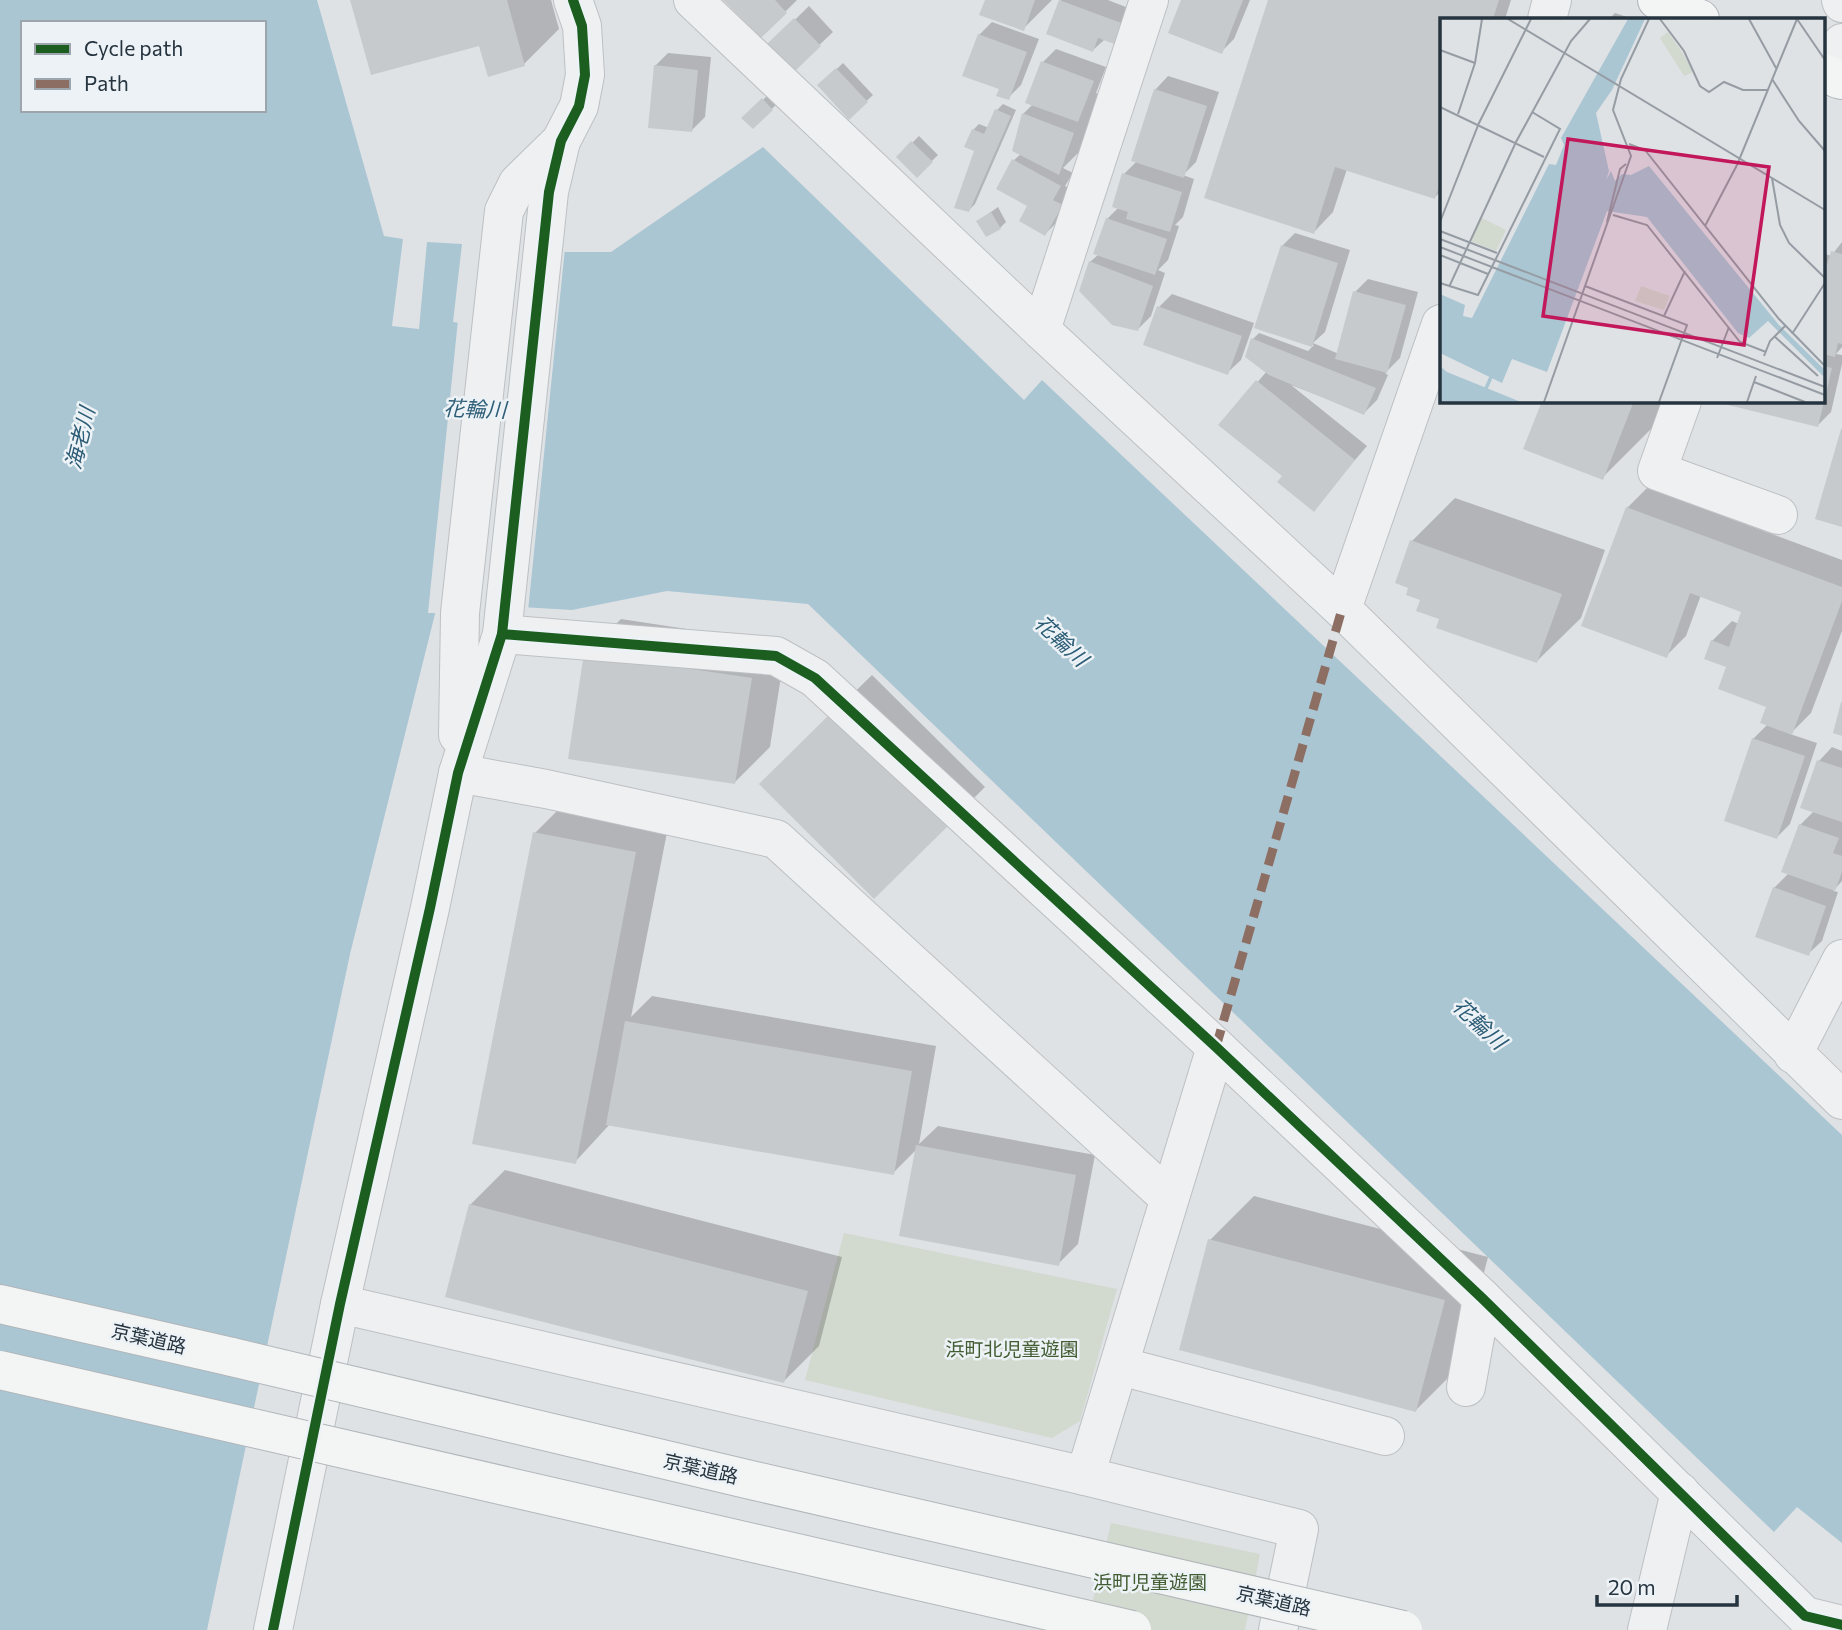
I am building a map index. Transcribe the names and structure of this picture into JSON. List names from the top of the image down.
{
  "streets": {
    "highway": ["京葉道路"]
  },
  "water": ["花輪川", "海老川"],
  "parks": ["浜町北児童遊園", "浜町児童遊園"],
  "legend": ["Cycle path", "Path"],
  "scale_bar": "20 m"
}
